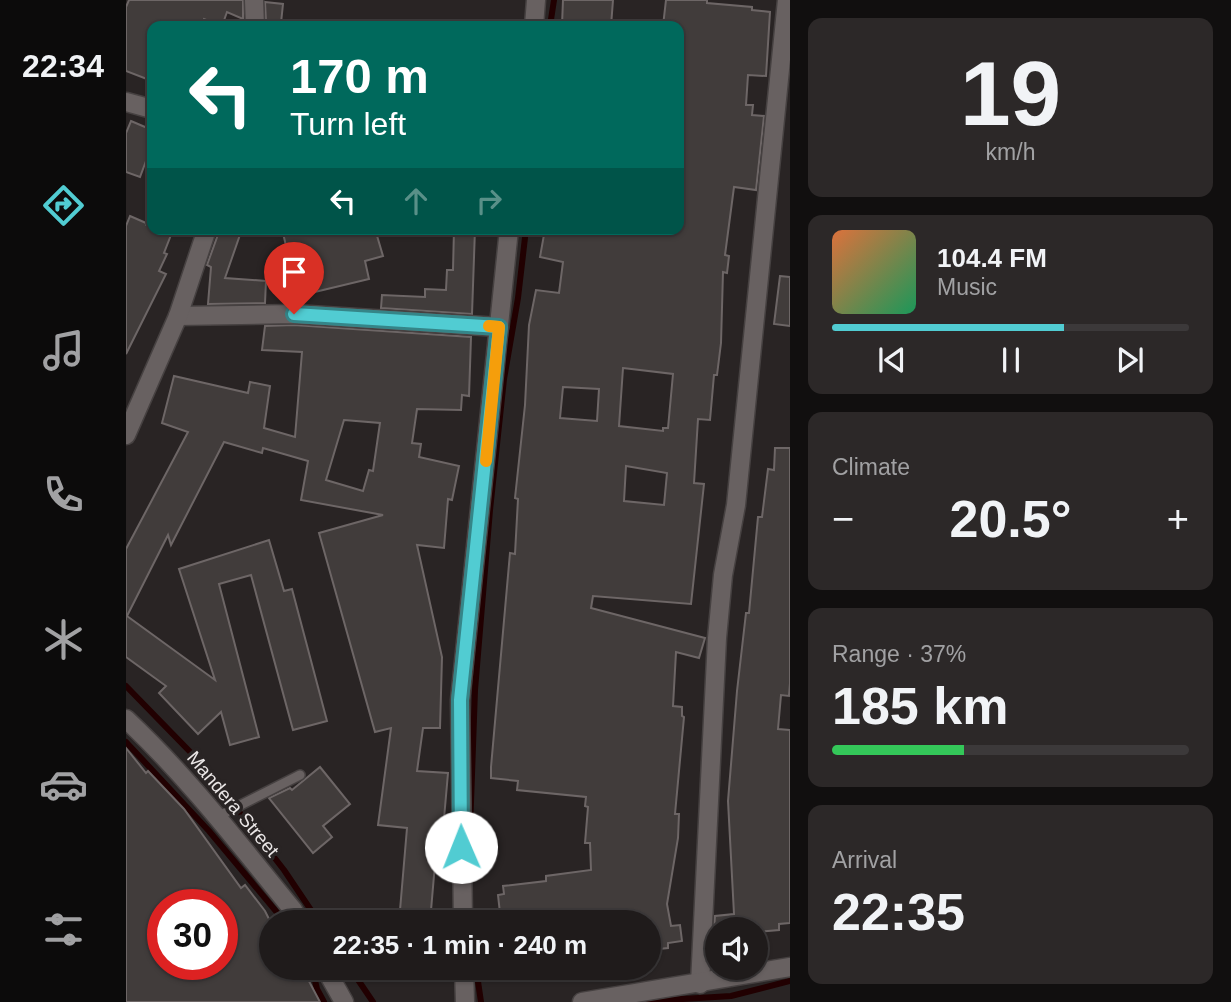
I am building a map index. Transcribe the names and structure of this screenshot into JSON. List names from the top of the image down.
{
  "streets": {
    "street": ["Mandera Street"]
  },
  "page": {
    "tabs": "22:34",
    "tile": [
      ["19", "km/h"],
      "Climate",
      ["Range · 37%", "185 km"],
      ["Arrival", "22:35"]
    ],
    "turn": ["170 m", "Turn left"],
    "song": ["104.4 FM", "Music"],
    "heat": ["−", "20.5°", "+"],
    "limit": "30",
    "trip": "22:35 · 1 min · 240 m"
  }
}
